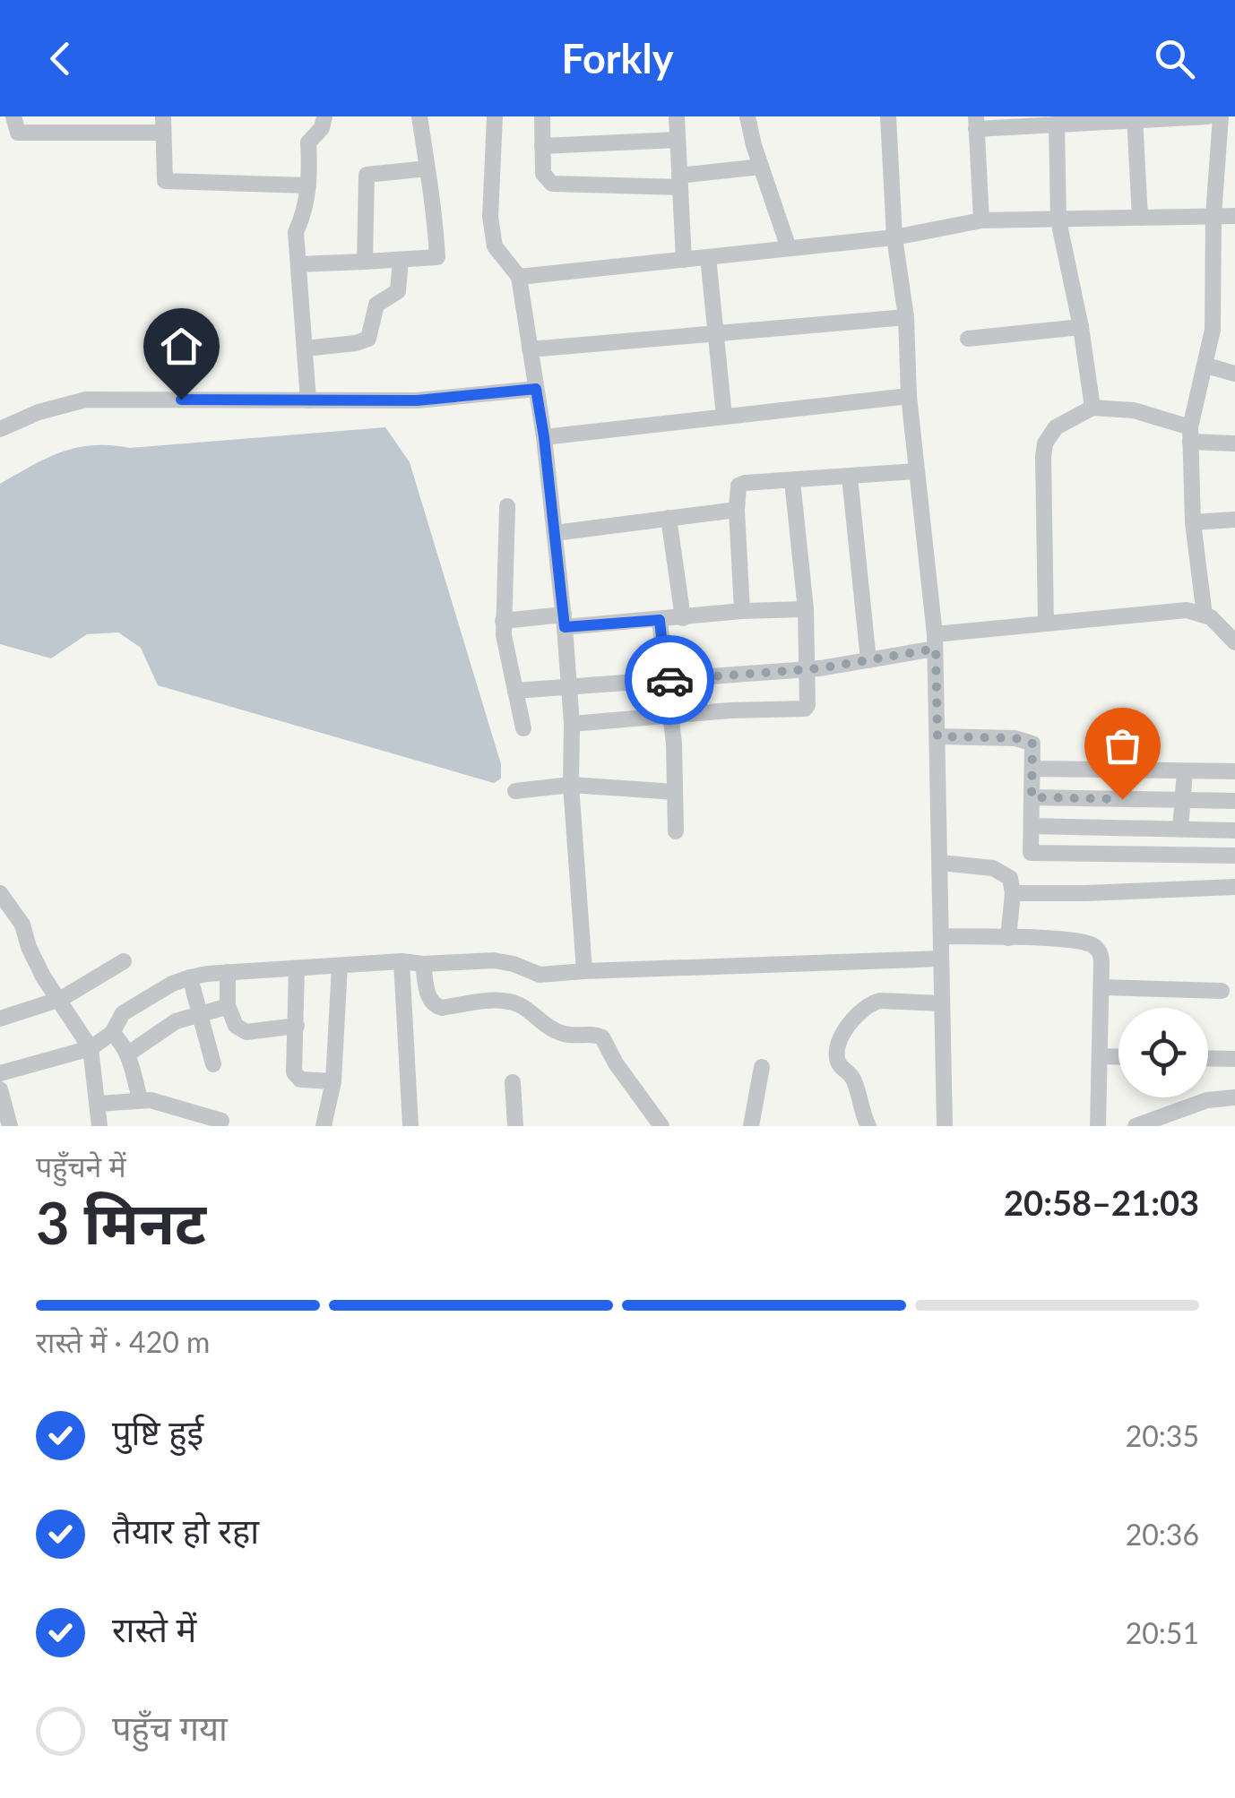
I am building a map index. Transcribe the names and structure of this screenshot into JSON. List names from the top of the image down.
{
  "page": {
    "header": "Forkly",
    "heading": ["3 मिनट", "पहुँचने में", "20:58–21:03"],
    "bar": "रास्ते में · 420 m",
    "list": [
      ["पुष्टि हुई", "20:35"],
      ["तैयार हो रहा", "20:36"],
      ["रास्ते में", "20:51"],
      "पहुँच गया"
    ]
  }
}
